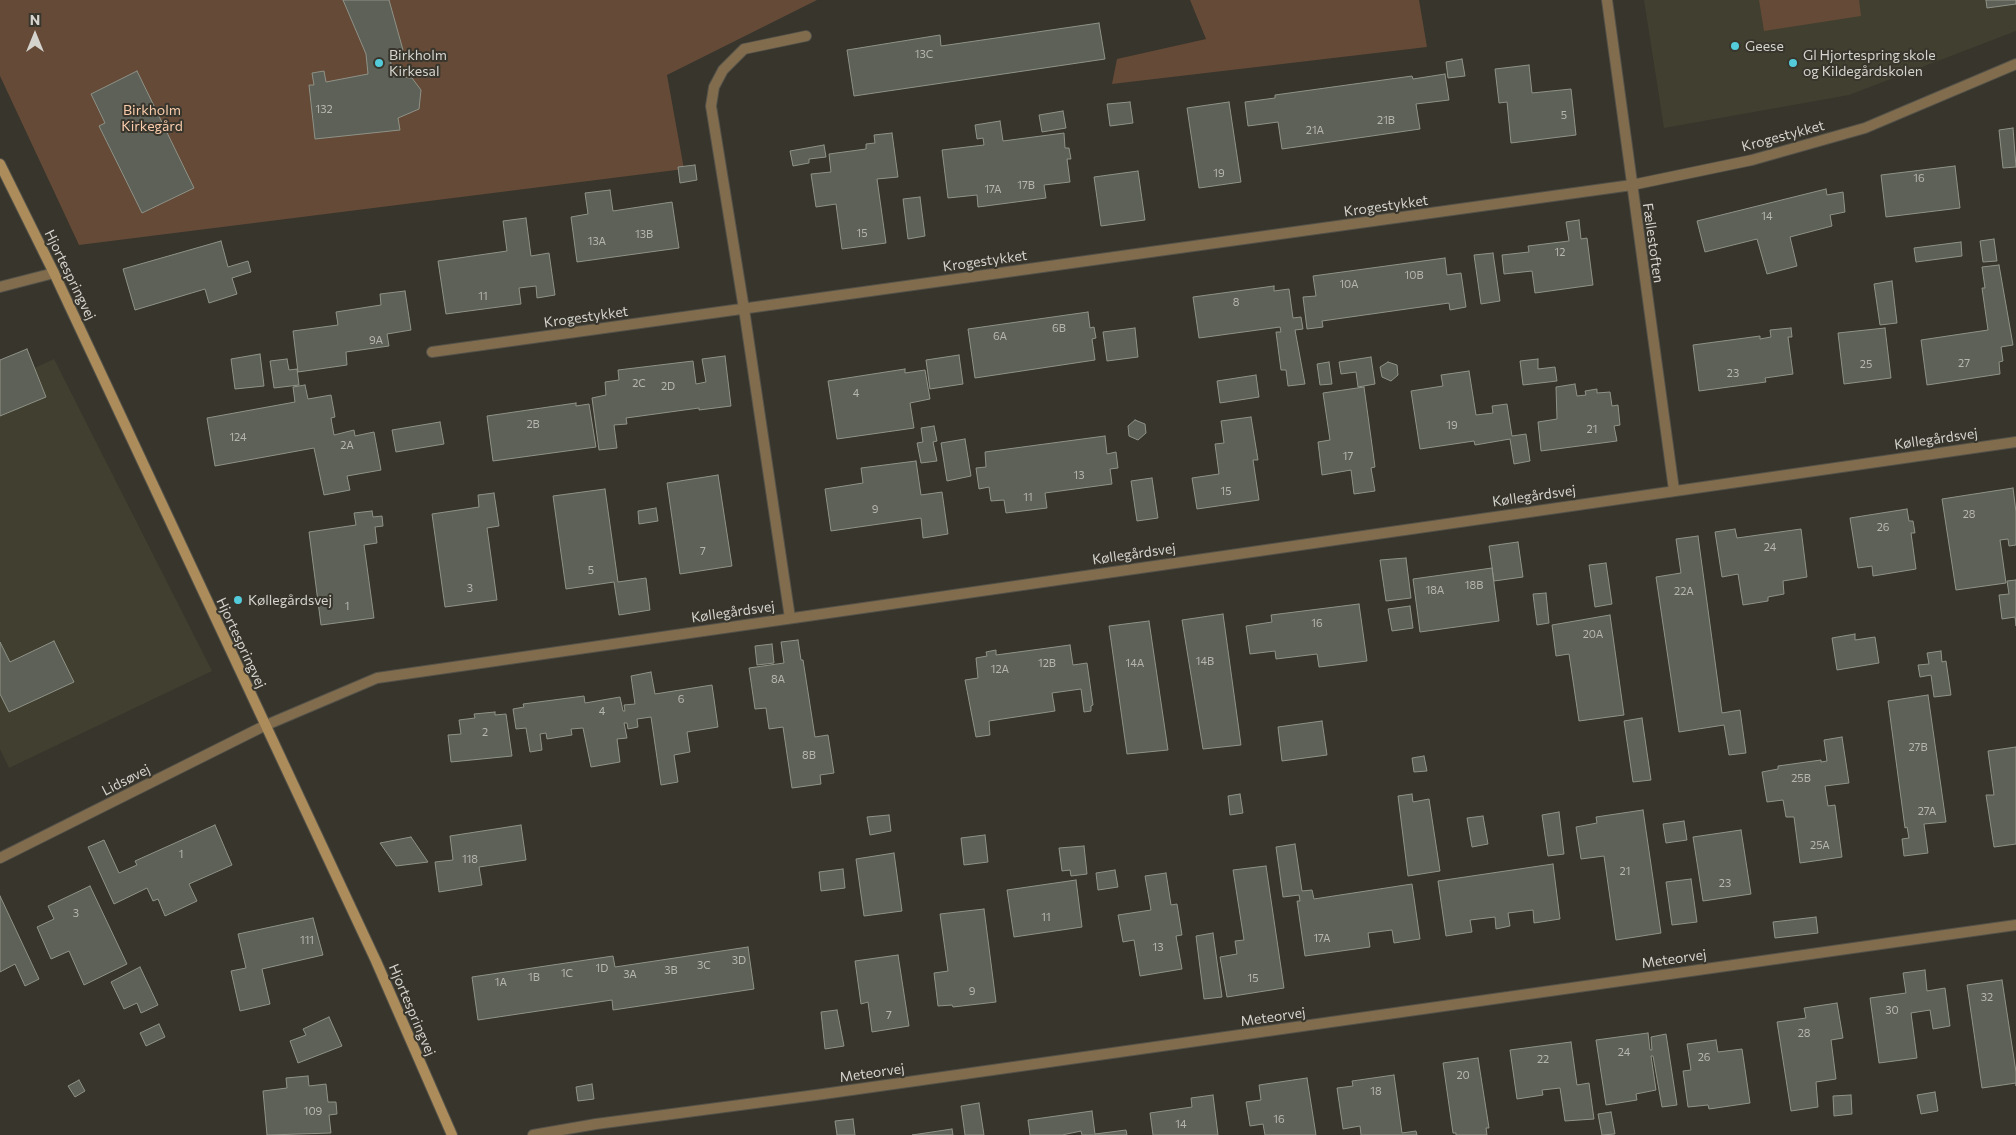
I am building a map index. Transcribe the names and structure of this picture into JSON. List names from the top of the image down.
{
  "streets": {
    "street": [
      "Krogestykket",
      "Fællestoften",
      "Hjortespringvej",
      "Køllegårdsvej",
      "Lidsøvej",
      "Meteorvej"
    ]
  },
  "crossings": [
    ["Krogestykket", "Fællestoften"],
    ["Fællestoften", "Køllegårdsvej"],
    ["Hjortespringvej", "Køllegårdsvej"],
    ["Hjortespringvej", "Lidsøvej"],
    ["Køllegårdsvej", "Lidsøvej"]
  ],
  "parks": ["Birkholm Kirkegård"],
  "places": [
    "Geese",
    "Birkholm Kirkesal",
    "Gl Hjortespring skole og Kildegårdskolen",
    "Køllegårdsvej"
  ],
  "house_numbers": [
    "13C",
    "132",
    "5",
    "21B",
    "21A",
    "19",
    "16",
    "17B",
    "17A",
    "14",
    "15",
    "13B",
    "13A",
    "12",
    "10B",
    "10A",
    "11",
    "8",
    "6B",
    "6A",
    "9A",
    "27",
    "25",
    "23",
    "2C",
    "2D",
    "4",
    "2B",
    "19",
    "21",
    "124",
    "2A",
    "17",
    "13",
    "15",
    "11",
    "9",
    "28",
    "26",
    "24",
    "7",
    "5",
    "18B",
    "3",
    "18A",
    "22A",
    "1",
    "16",
    "20A",
    "14B",
    "12B",
    "14A",
    "12A",
    "8A",
    "6",
    "4",
    "2",
    "27B",
    "8B",
    "25B",
    "27A",
    "25A",
    "1",
    "118",
    "21",
    "23",
    "3",
    "11",
    "17A",
    "111",
    "13",
    "3D",
    "3C",
    "1D",
    "3B",
    "1C",
    "3A",
    "1B",
    "15",
    "1A",
    "9",
    "32",
    "30",
    "7",
    "28",
    "24",
    "26",
    "22",
    "20",
    "18",
    "109",
    "16",
    "14"
  ],
  "north": "top"
}
